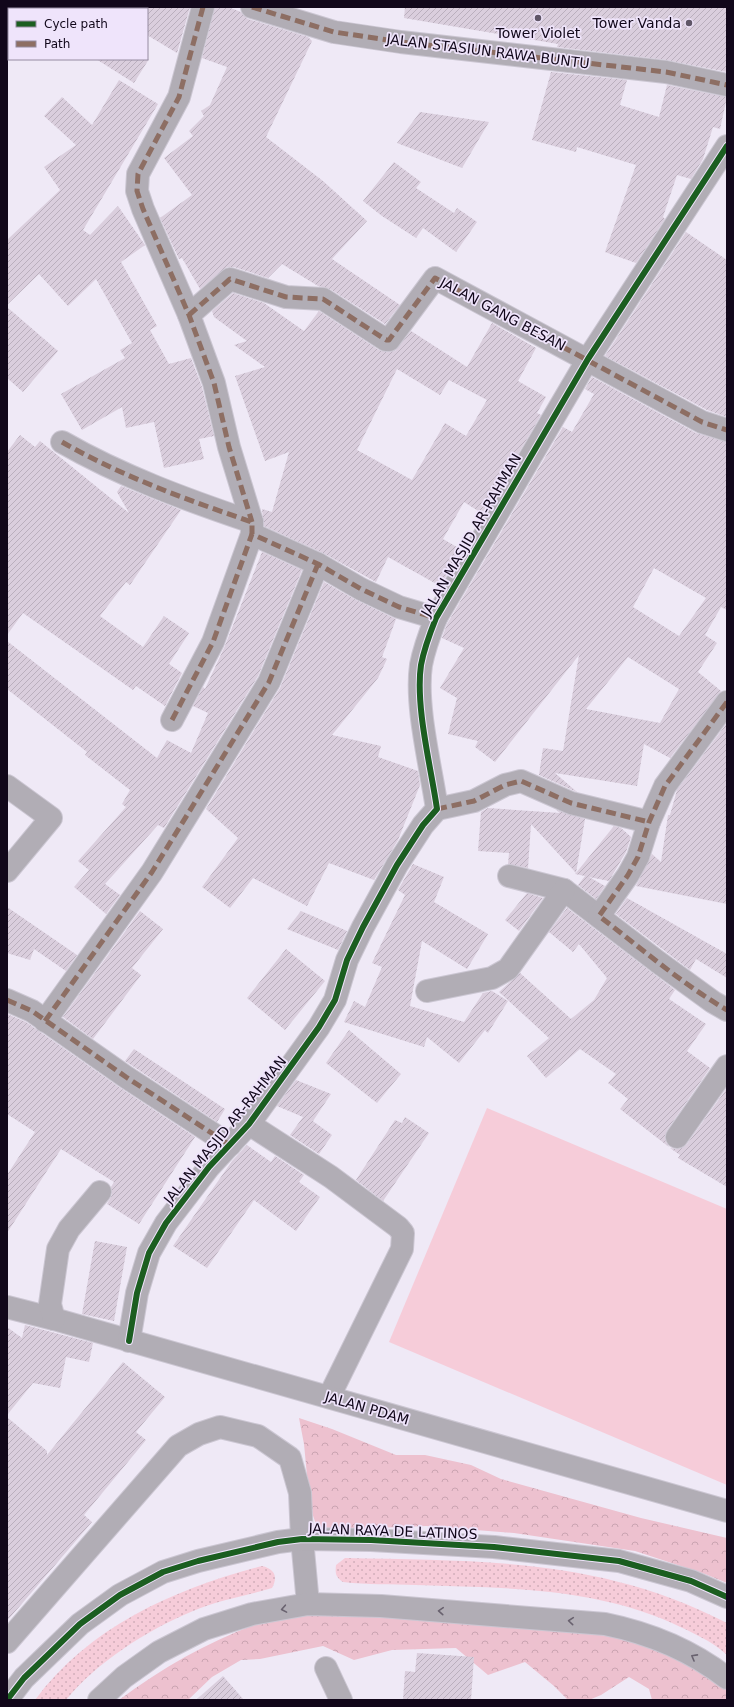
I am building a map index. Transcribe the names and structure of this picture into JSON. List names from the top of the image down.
{
  "streets": {
    "street": [
      "JALAN STASIUN RAWA BUNTU",
      "JALAN GANG BESAN",
      "JALAN MASJID AR-RAHMAN",
      "JALAN PDAM",
      "JALAN RAYA DE LATINOS"
    ]
  },
  "crossings": [
    ["JALAN GANG BESAN", "JALAN MASJID AR-RAHMAN"],
    ["JALAN MASJID AR-RAHMAN", "JALAN PDAM"]
  ],
  "places": ["Tower Violet", "Tower Vanda"],
  "legend": ["Cycle path", "Path"]
}
